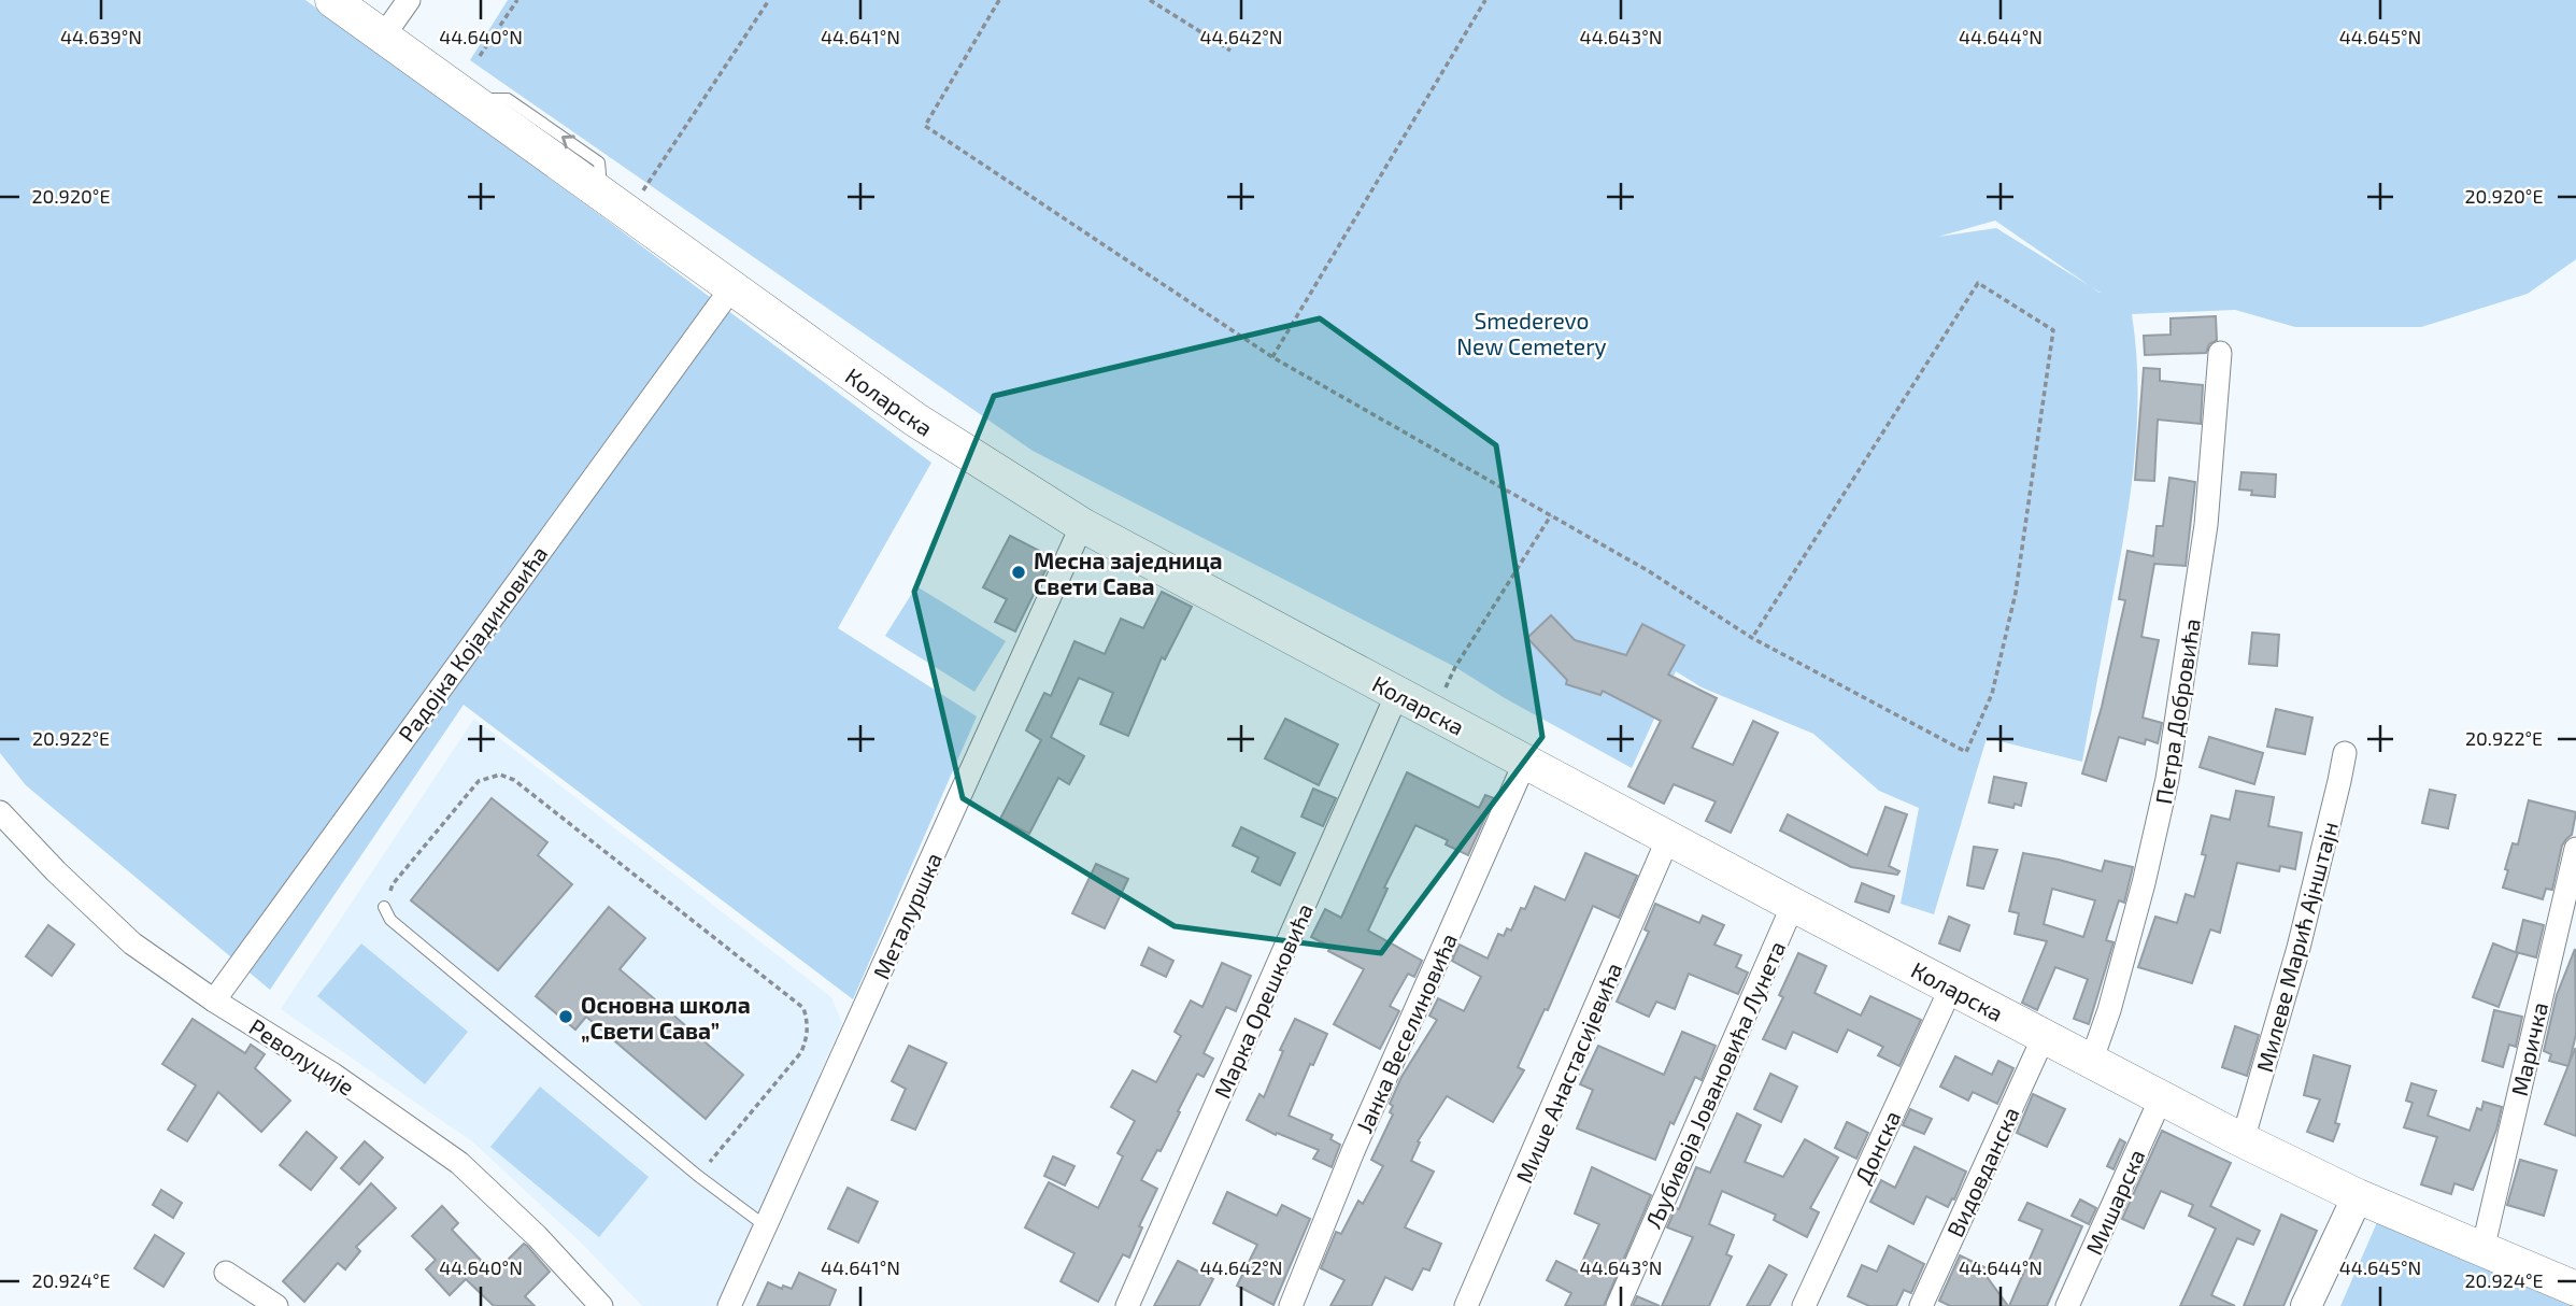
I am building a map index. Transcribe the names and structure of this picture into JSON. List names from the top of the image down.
{
  "streets": {
    "main road": ["Коларска"],
    "street": [
      "Радојка Којадиновића",
      "Петра Добровића",
      "Металуршка",
      "Милеве Марић Ајнштајн",
      "Марка Орешковића",
      "Јанка Веселиновића",
      "Маричка",
      "Револуције",
      "Мише Анастасијевића",
      "Љубивоја Јовановића Лунета",
      "Донска",
      "Видовданска",
      "Мишарска"
    ]
  },
  "crossings": [
    ["Коларска", "Радојка Којадиновића"],
    ["Коларска", "Петра Добровића"],
    ["Коларска", "Металуршка"],
    ["Коларска", "Милеве Марић Ајнштајн"],
    ["Коларска", "Марка Орешковића"],
    ["Коларска", "Јанка Веселиновића"],
    ["Коларска", "Маричка"],
    ["Коларска", "Мише Анастасијевића"],
    ["Коларска", "Љубивоја Јовановића Лунета"],
    ["Коларска", "Донска"],
    ["Коларска", "Видовданска"],
    ["Коларска", "Мишарска"],
    ["Радојка Којадиновића", "Револуције"]
  ],
  "parks": ["Smederevo New Cemetery"],
  "places": ["Месна заједница Свети Сава", "Основна школа „Свети Сава”"],
  "coordinates": [
    "44.639°N",
    "44.640°N",
    "44.641°N",
    "44.642°N",
    "44.643°N",
    "44.644°N",
    "44.645°N",
    "20.920°E",
    "20.922°E",
    "20.924°E"
  ]
}
